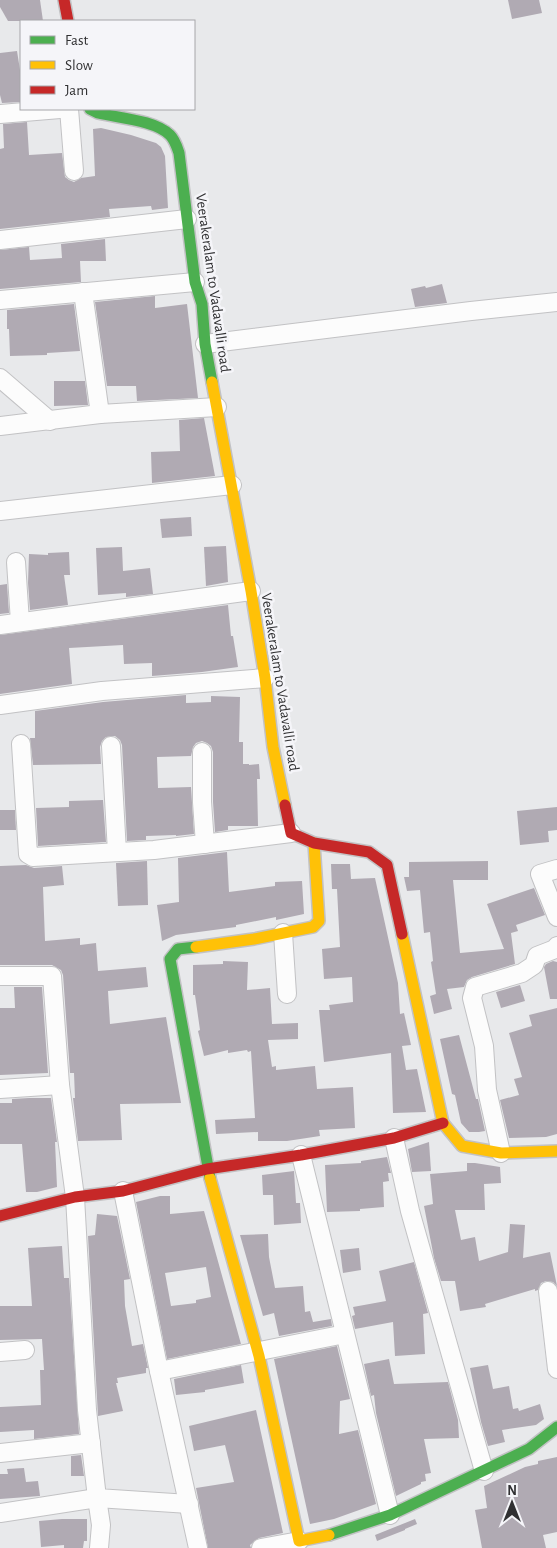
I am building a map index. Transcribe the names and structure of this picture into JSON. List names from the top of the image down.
{
  "streets": {
    "street": ["Veerakeralam to Vadavalli road"]
  },
  "legend": ["Fast", "Slow", "Jam"],
  "north": "top"
}
